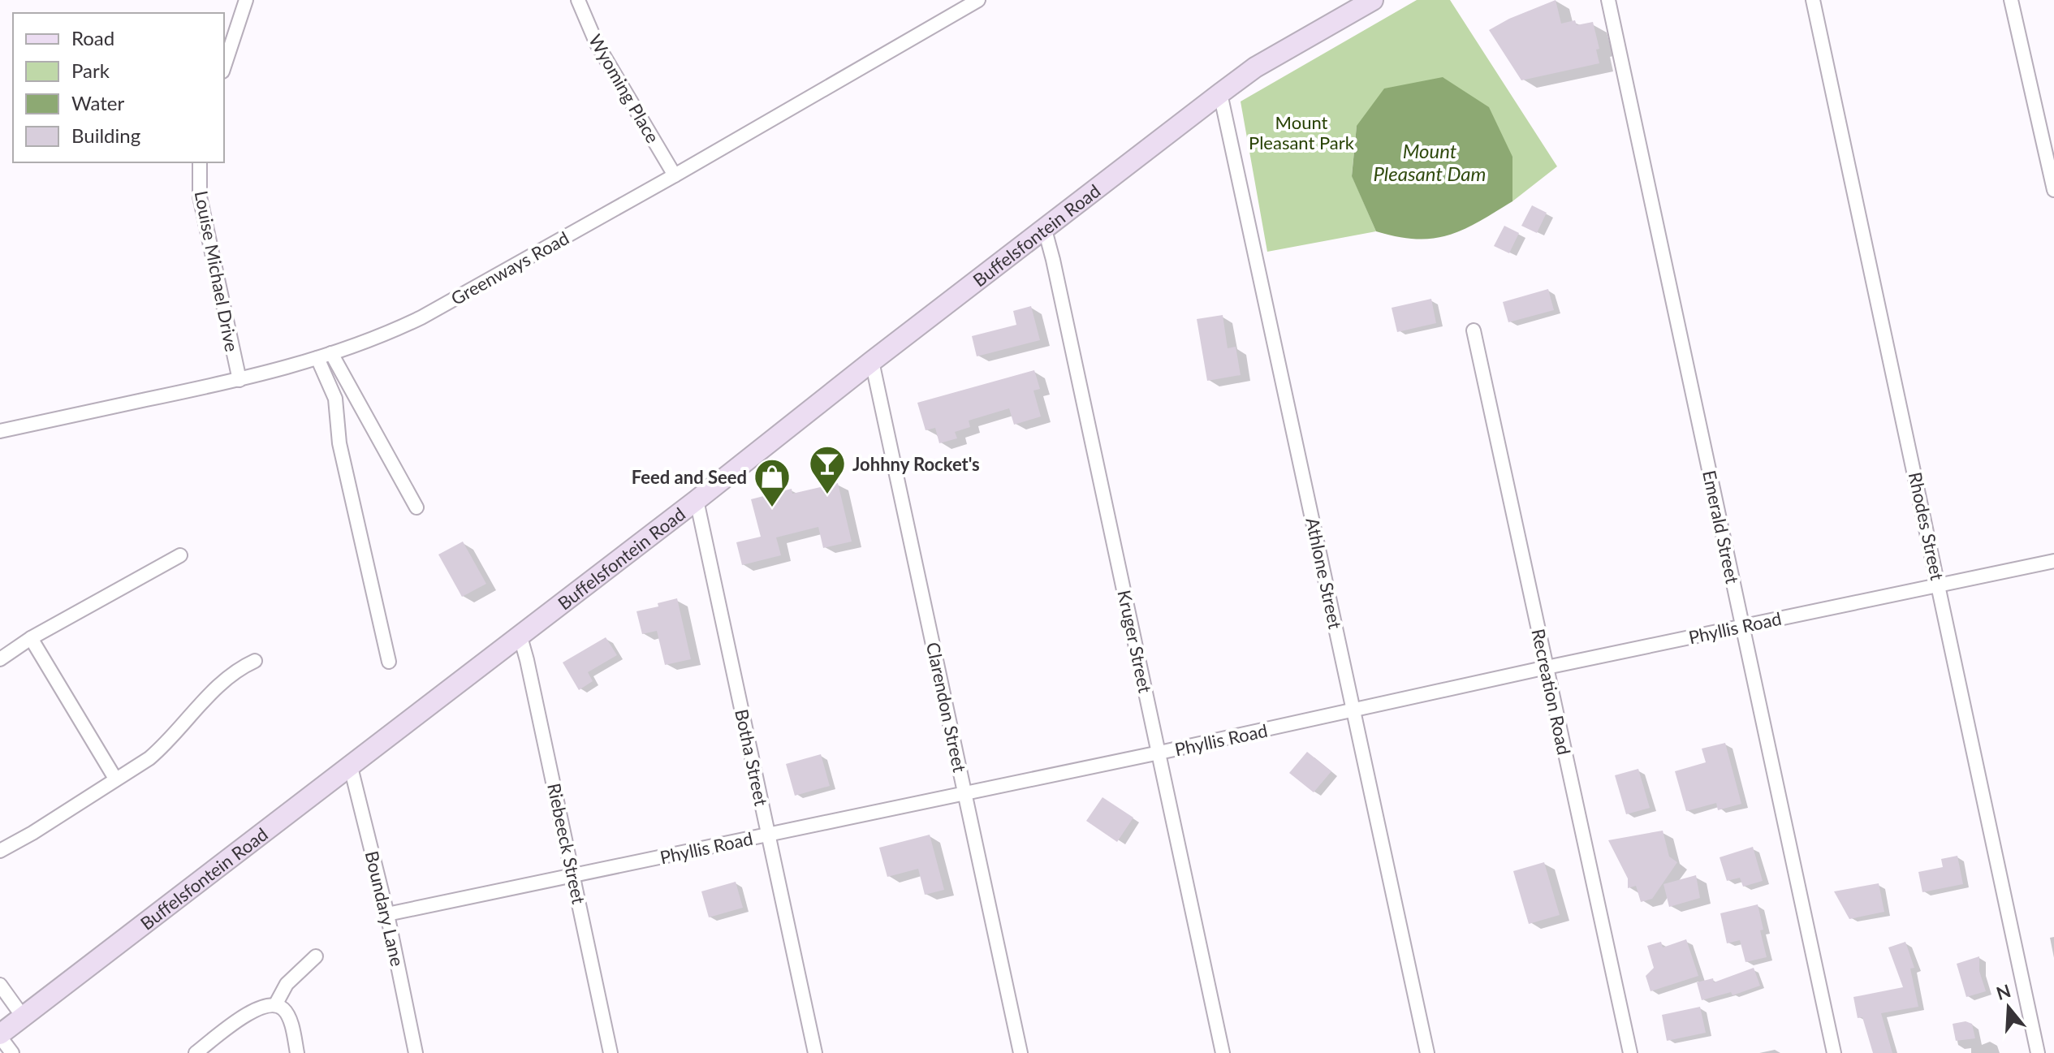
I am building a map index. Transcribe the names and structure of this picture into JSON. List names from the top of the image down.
{
  "streets": {
    "main road": ["Buffelsfontein Road"],
    "street": [
      "Wyoming Place",
      "Greenways Road",
      "Louise Michael Drive",
      "Rhodes Street",
      "Emerald Street",
      "Athlone Street",
      "Phyllis Road",
      "Kruger Street",
      "Recreation Road",
      "Clarendon Street",
      "Botha Street",
      "Riebeeck Street",
      "Boundary Lane"
    ]
  },
  "crossings": [
    ["Wyoming Place", "Greenways Road"],
    ["Buffelsfontein Road", "Athlone Street"],
    ["Buffelsfontein Road", "Kruger Street"],
    ["Buffelsfontein Road", "Clarendon Street"],
    ["Buffelsfontein Road", "Botha Street"],
    ["Buffelsfontein Road", "Riebeeck Street"],
    ["Buffelsfontein Road", "Boundary Lane"],
    ["Greenways Road", "Louise Michael Drive"],
    ["Rhodes Street", "Phyllis Road"],
    ["Emerald Street", "Phyllis Road"],
    ["Athlone Street", "Phyllis Road"],
    ["Phyllis Road", "Kruger Street"],
    ["Phyllis Road", "Recreation Road"],
    ["Phyllis Road", "Clarendon Street"],
    ["Phyllis Road", "Botha Street"],
    ["Phyllis Road", "Riebeeck Street"],
    ["Phyllis Road", "Boundary Lane"]
  ],
  "water": ["Mount Pleasant Dam"],
  "parks": ["Mount Pleasant Park"],
  "places": {
    "bar": ["Johhny Rocket's"],
    "shop": ["Feed and Seed"]
  },
  "legend": [
    "Road",
    "Park",
    "Water",
    "Building"
  ],
  "north": "top"
}
